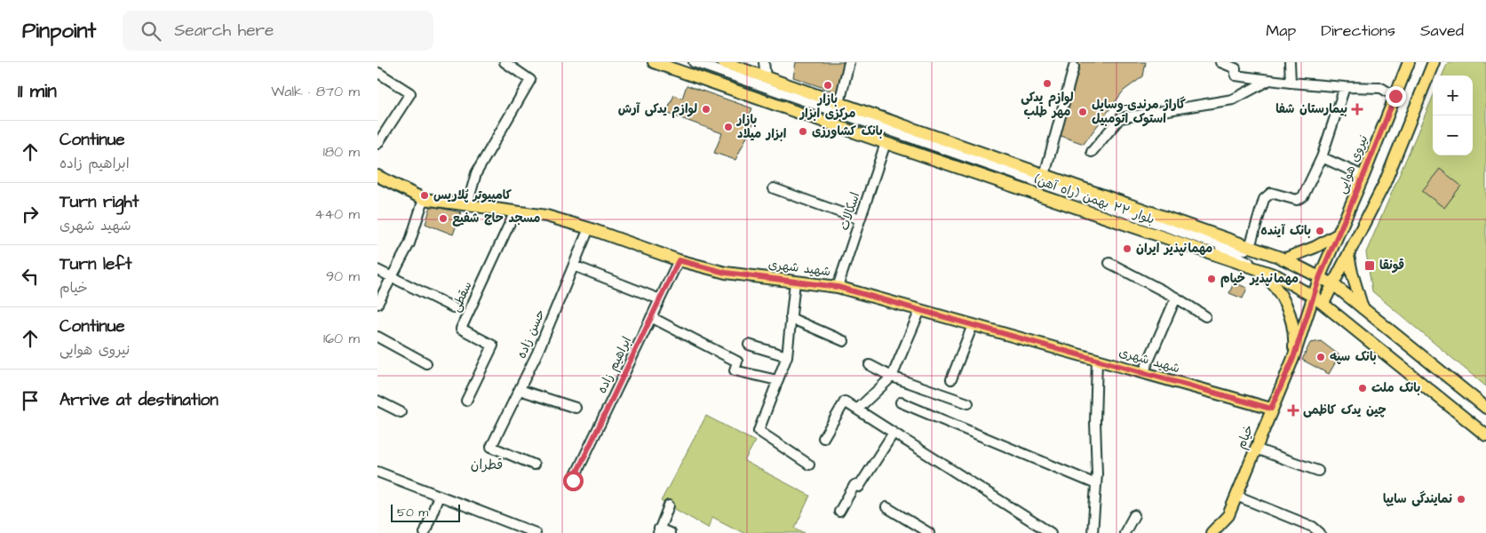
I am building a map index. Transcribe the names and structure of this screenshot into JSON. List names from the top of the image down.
{
  "streets": {
    "main road": [
      "نیروی هوایی",
      "بلوار ۲۲ بهمن (راه آهن)",
      "شهید شهری",
      "خیام"
    ],
    "street": [
      "اسکالات",
      "سقطی",
      "حسن زاده",
      "ابراهیم زاده"
    ]
  },
  "crossings": [
    ["نیروی هوایی", "بلوار ۲۲ بهمن (راه آهن)"],
    ["نیروی هوایی", "خیام"],
    ["بلوار ۲۲ بهمن (راه آهن)", "اسکالات"],
    ["بلوار ۲۲ بهمن (راه آهن)", "خیام"],
    ["اسکالات", "شهید شهری"],
    ["شهید شهری", "سقطی"],
    ["شهید شهری", "حسن زاده"],
    ["شهید شهری", "ابراهیم زاده"],
    ["شهید شهری", "خیام"]
  ],
  "districts": ["قطران"],
  "places": {
    "other": [
      "لوازم یدکی مهر طلب",
      "بازار مرکزی ابزار",
      "لوازم یدکی آرش",
      "گاراژ مرندی-وسایل استوک اتومبیل",
      "بازار ابزار میلاد",
      "بانک کشاورزی",
      "کامپیوتر پُلاریس",
      "مسجد حاج شفیع",
      "بانک آینده",
      "مهمانپذیر ایران",
      "مهمانپذیر خیام",
      "بانک سپه",
      "بانک ملت",
      "نمایندگی سایپا"
    ],
    "health": ["بیمارستان شفا", "چین یدک کاظمی"],
    "transit": ["قونقا"]
  },
  "scale_bar": "50 m",
  "page": {
    "header": "Pinpoint",
    "search": "Search here",
    "nav": ["Map", "Directions", "Saved"],
    "heading": ["11 min", "Walk · 870 m"],
    "map_buttons": ["+", "−"],
    "list": [
      ["Continue", "ابراهیم زاده", "180 m"],
      ["Turn right", "شهید شهری", "440 m"],
      ["Turn left", "خیام", "90 m"],
      ["Continue", "نیروی هوایی", "160 m"],
      "Arrive at destination"
    ],
    "scale": "50 m"
  }
}
